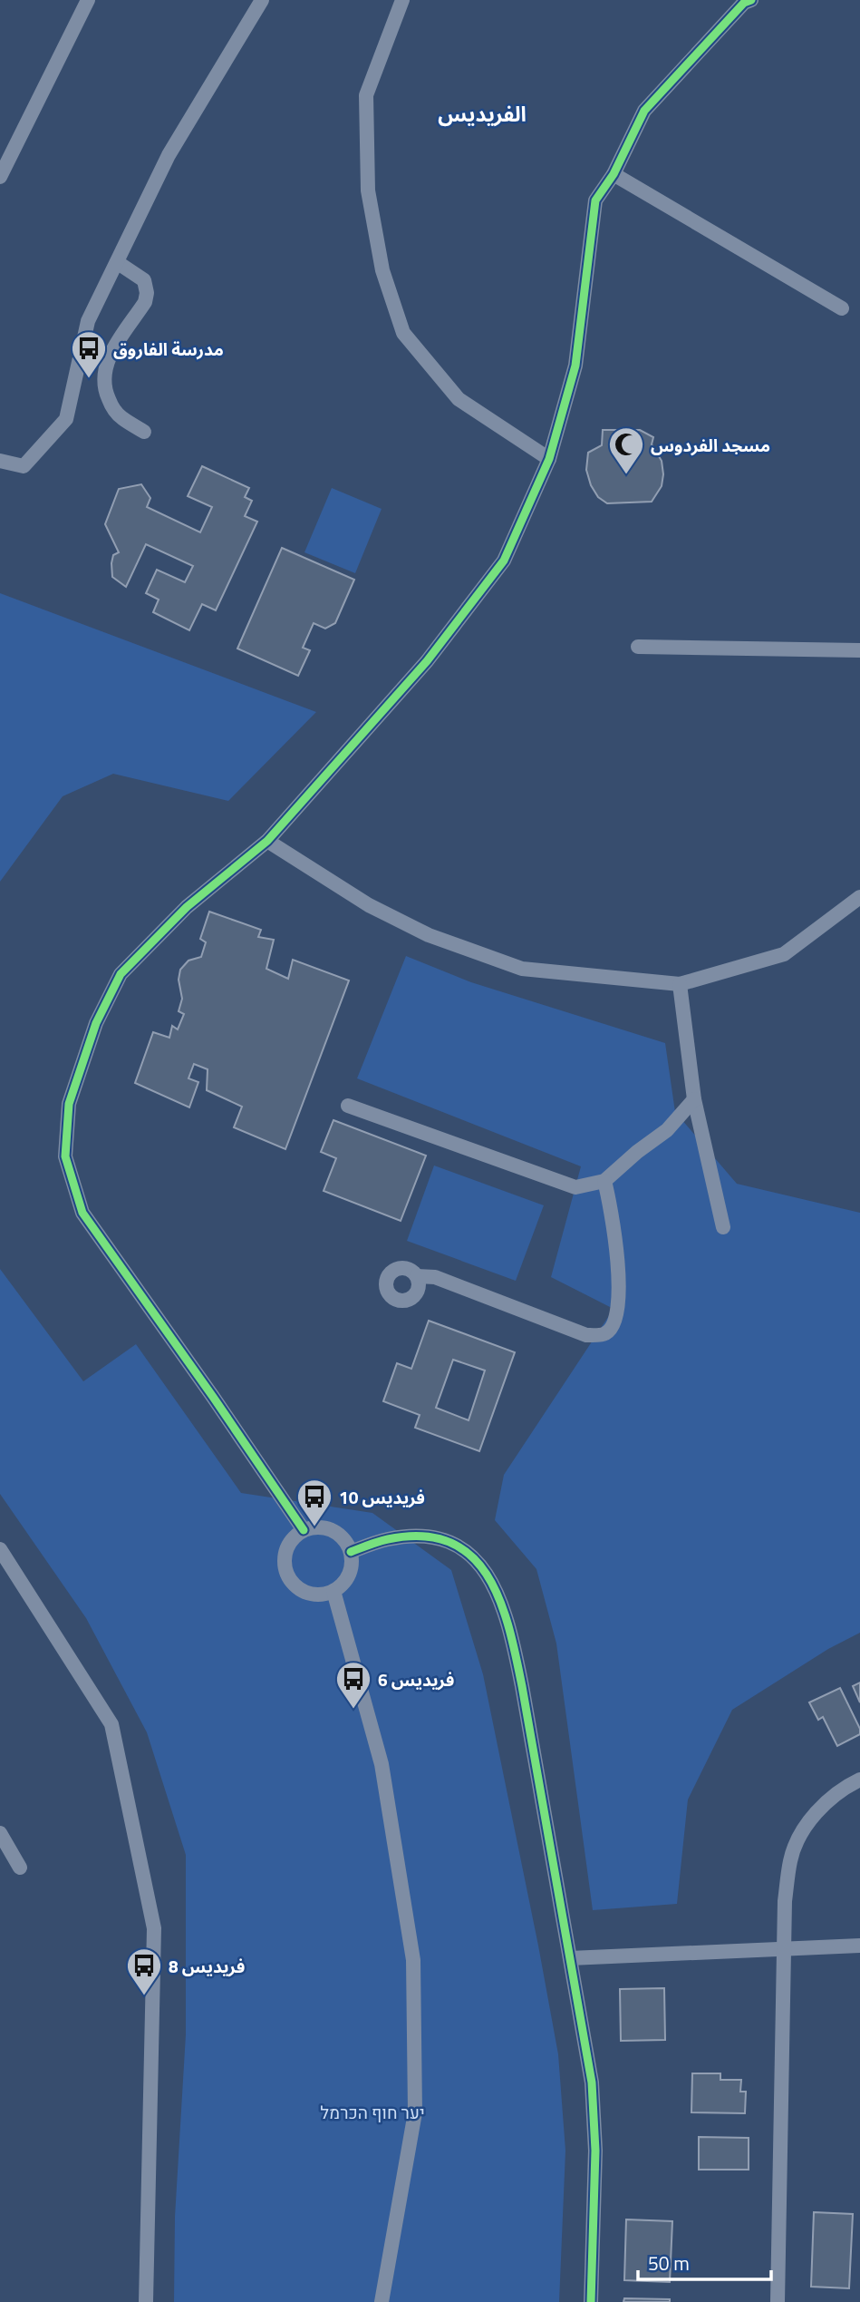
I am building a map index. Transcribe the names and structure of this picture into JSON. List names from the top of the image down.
{
  "districts": ["الفريديس"],
  "parks": ["יער חוף הכרמל"],
  "places": {
    "bus stop": [
      "مدرسة الفاروق",
      "فريديس 10",
      "فريديس 6",
      "فريديس 8"
    ],
    "mosque": ["مسجد الفردوس"]
  },
  "scale_bar": "50 m"
}
